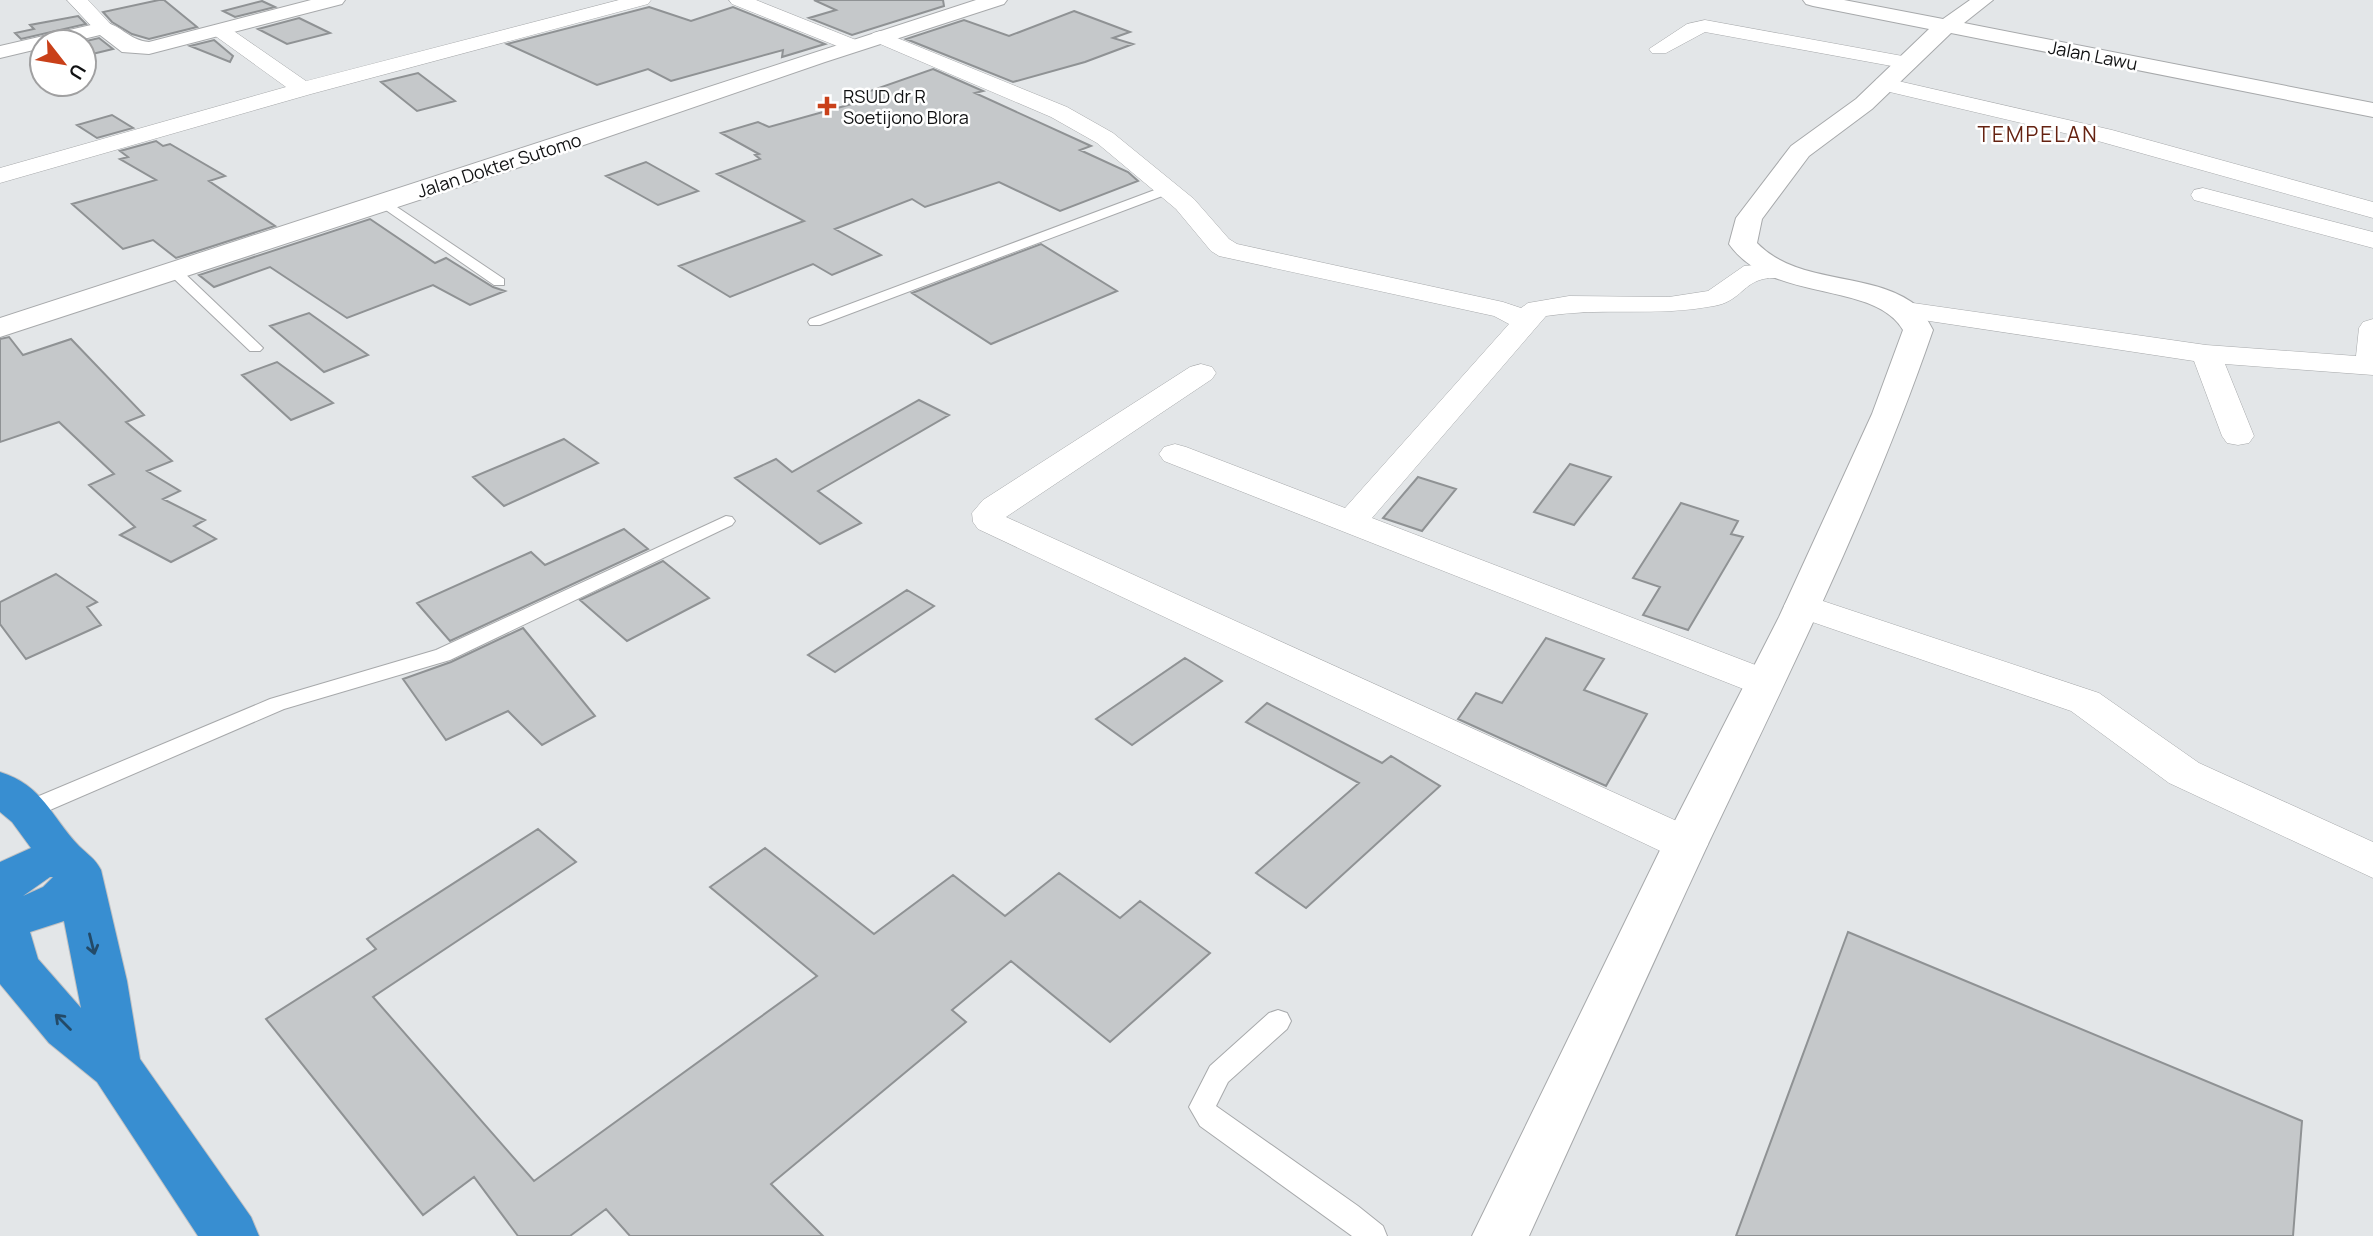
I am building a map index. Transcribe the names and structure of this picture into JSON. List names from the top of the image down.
{
  "streets": {
    "main road": ["Jalan Lawu", "Jalan Dokter Sutomo"]
  },
  "districts": ["TEMPELAN"],
  "places": {
    "health": ["RSUD dr R Soetijono Blora"]
  },
  "north": "bottom right"
}
